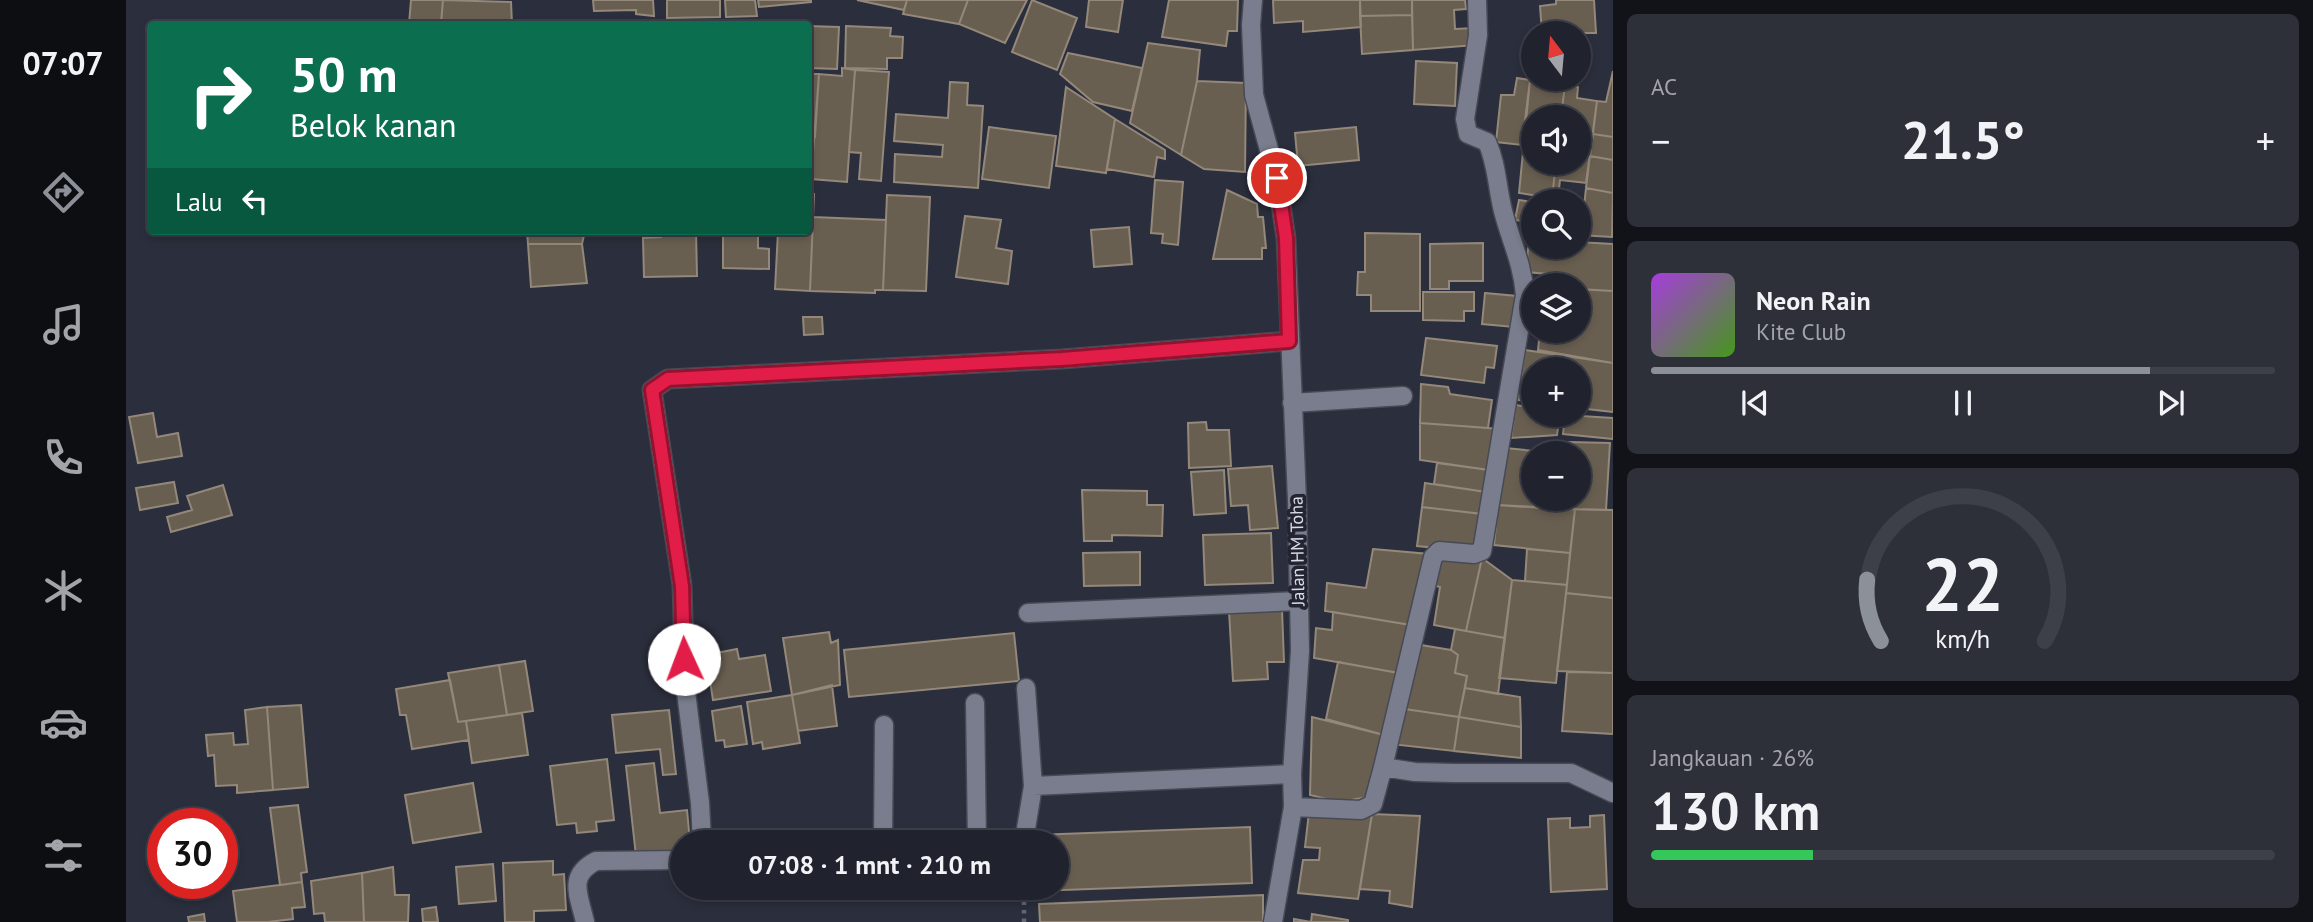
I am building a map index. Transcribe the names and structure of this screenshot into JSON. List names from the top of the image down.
{
  "streets": {
    "street": ["Jalan HM Toha"]
  },
  "north": "top",
  "page": {
    "tabs": "07:07",
    "tile": [
      "AC",
      ["Jangkauan · 26%", "130 km"]
    ],
    "map_buttons": ["+", "−"],
    "turn": ["50 m", "Belok kanan"],
    "heat": ["−", "21.5°", "+"],
    "then": "Lalu",
    "song": ["Neon Rain", "Kite Club"],
    "limit": "30",
    "trip": "07:08 · 1 mnt · 210 m",
    "gauge": ["22", "km/h"]
  }
}
